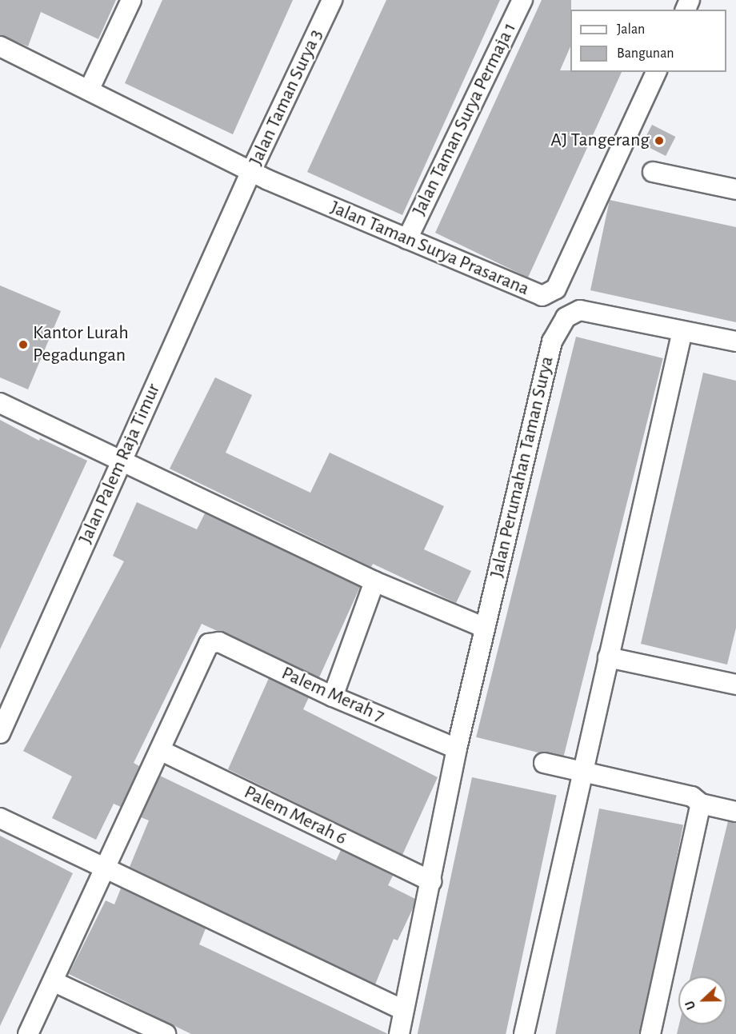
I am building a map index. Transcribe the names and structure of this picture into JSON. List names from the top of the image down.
{
  "streets": {
    "street": [
      "Jalan Taman Surya 3",
      "Jalan Taman Surya Permaja 1",
      "Jalan Taman Surya Prasarana",
      "Jalan Palem Raja Timur",
      "Jalan Perumahan Taman Surya",
      "Palem Merah 7",
      "Palem Merah 6"
    ]
  },
  "crossings": [
    ["Jalan Taman Surya 3", "Jalan Taman Surya Prasarana"],
    ["Jalan Taman Surya 3", "Jalan Palem Raja Timur"],
    ["Jalan Taman Surya Permaja 1", "Jalan Taman Surya Prasarana"],
    ["Jalan Perumahan Taman Surya", "Palem Merah 7"],
    ["Jalan Perumahan Taman Surya", "Palem Merah 6"],
    ["Palem Merah 7", "Palem Merah 6"]
  ],
  "places": ["AJ Tangerang", "Kantor Lurah Pegadungan"],
  "legend": ["Jalan", "Bangunan"],
  "north": "left"
}
